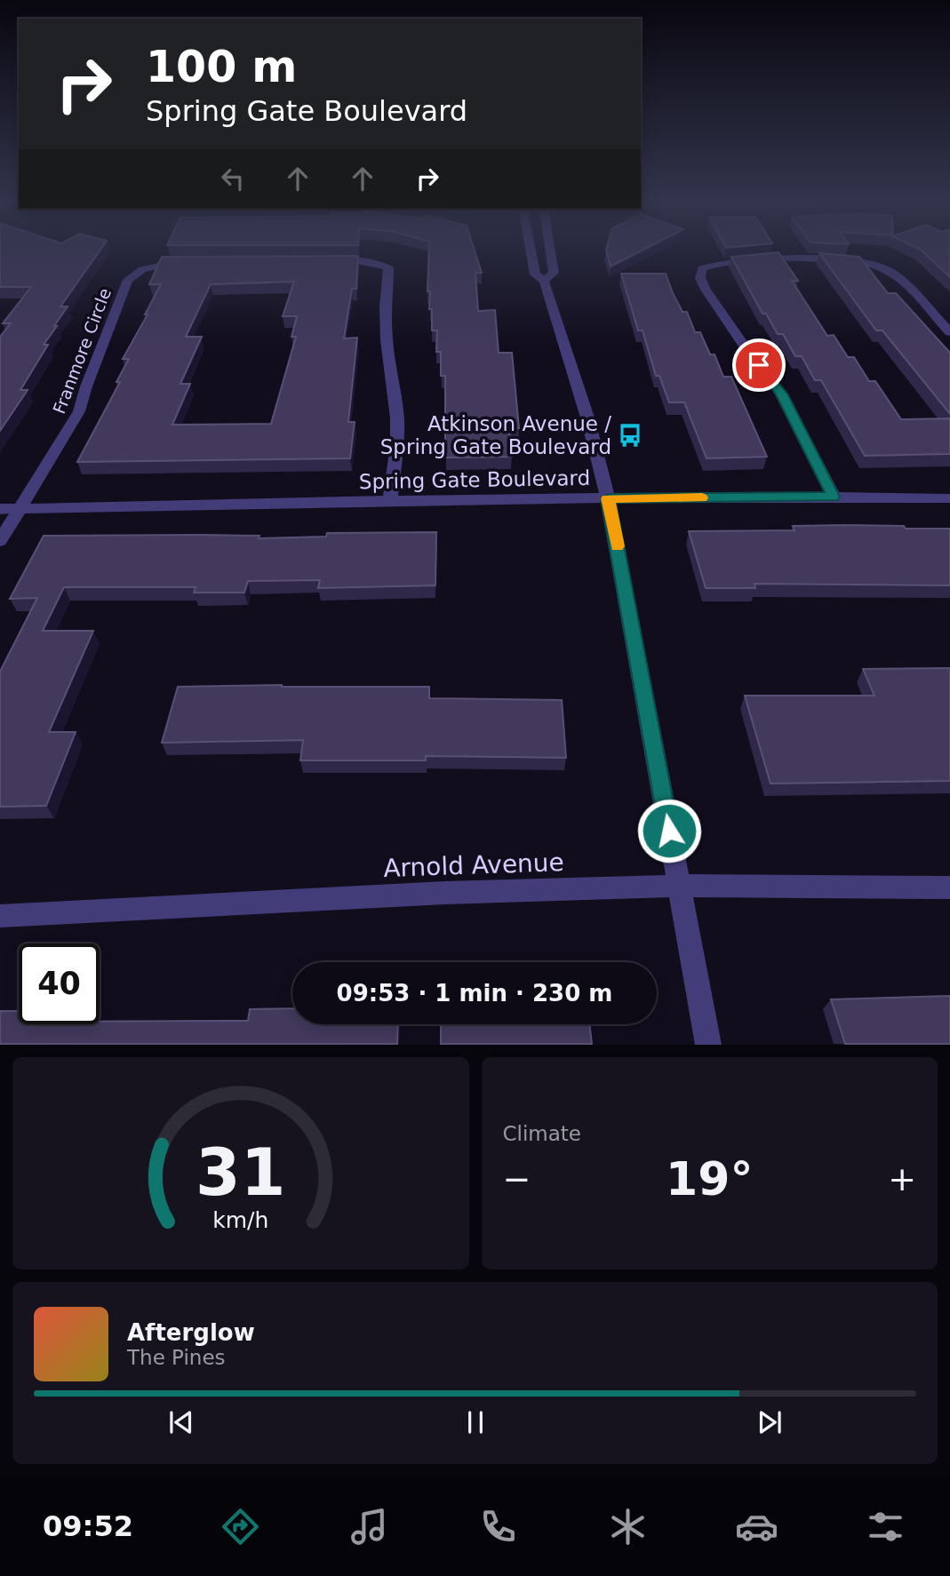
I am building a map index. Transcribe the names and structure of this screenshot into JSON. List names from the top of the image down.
{
  "streets": {
    "street": ["Franmore Circle", "Spring Gate Boulevard", "Arnold Avenue"]
  },
  "crossings": [
    ["Franmore Circle", "Spring Gate Boulevard"]
  ],
  "places": {
    "bus stop": ["Atkinson Avenue / Spring Gate Boulevard"]
  },
  "page": {
    "turn": ["100 m", "Spring Gate Boulevard"],
    "limit": "40",
    "trip": "09:53 · 1 min · 230 m",
    "tile": "Climate",
    "heat": ["−", "19°", "+"],
    "song": ["Afterglow", "The Pines"],
    "tabs": "09:52",
    "gauge": ["31", "km/h"]
  }
}
